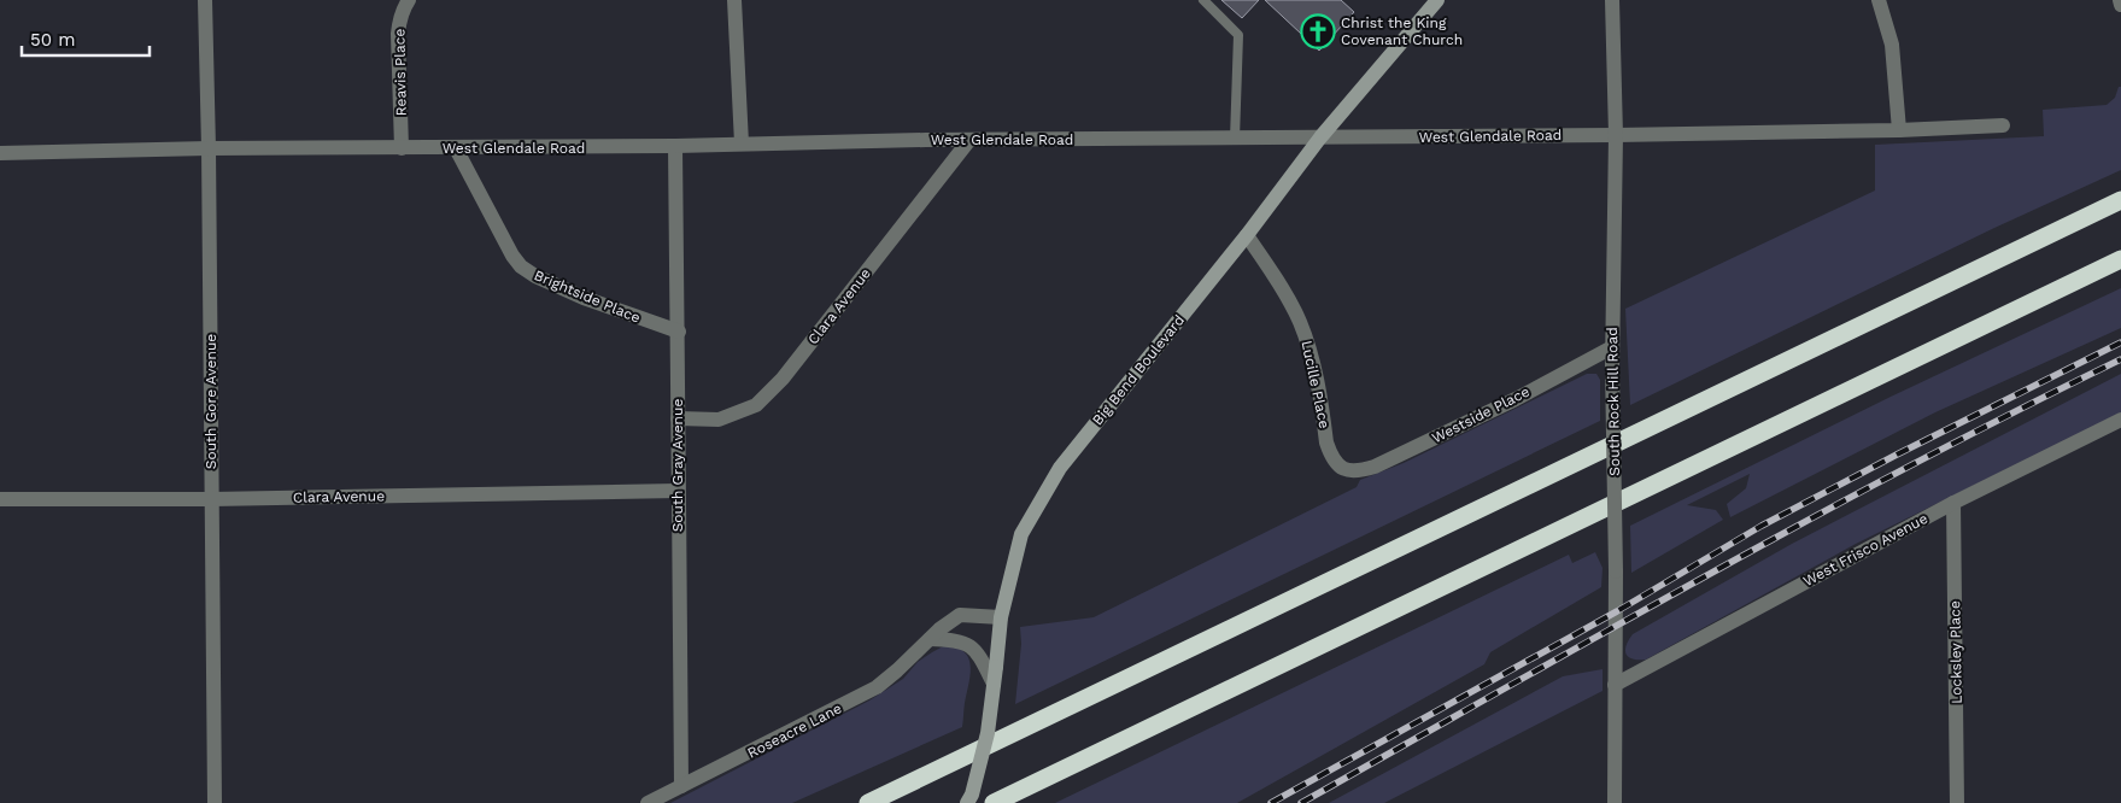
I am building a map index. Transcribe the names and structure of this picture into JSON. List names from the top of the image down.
{
  "streets": {
    "main road": ["Big Bend Boulevard"],
    "street": [
      "Reavis Place",
      "West Glendale Road",
      "Brightside Place",
      "Clara Avenue",
      "Lucille Place",
      "South Gore Avenue",
      "South Rock Hill Road",
      "Westside Place",
      "South Gray Avenue",
      "West Frisco Avenue",
      "Locksley Place",
      "Roseacre Lane"
    ]
  },
  "crossings": [
    ["Reavis Place", "West Glendale Road"],
    ["West Glendale Road", "Brightside Place"],
    ["West Glendale Road", "Clara Avenue"],
    ["West Glendale Road", "Big Bend Boulevard"],
    ["West Glendale Road", "South Gore Avenue"],
    ["West Glendale Road", "South Rock Hill Road"],
    ["West Glendale Road", "South Gray Avenue"],
    ["Brightside Place", "South Gray Avenue"],
    ["Clara Avenue", "South Gore Avenue"],
    ["Clara Avenue", "South Gray Avenue"],
    ["Big Bend Boulevard", "Lucille Place"],
    ["Big Bend Boulevard", "Roseacre Lane"],
    ["Lucille Place", "Westside Place"],
    ["South Rock Hill Road", "Westside Place"],
    ["South Rock Hill Road", "West Frisco Avenue"],
    ["South Gray Avenue", "Roseacre Lane"],
    ["West Frisco Avenue", "Locksley Place"]
  ],
  "places": {
    "church": ["Christ the King Covenant Church"]
  },
  "scale_bar": "50 m"
}
